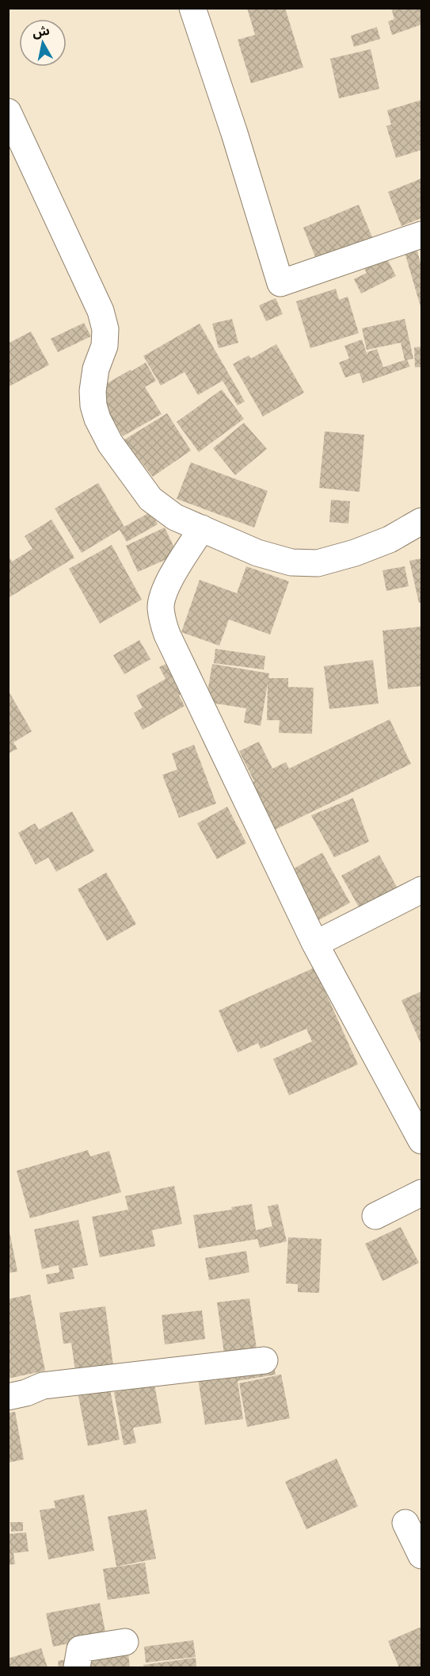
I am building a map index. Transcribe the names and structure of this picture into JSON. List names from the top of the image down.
{
  "north": "top"
}
